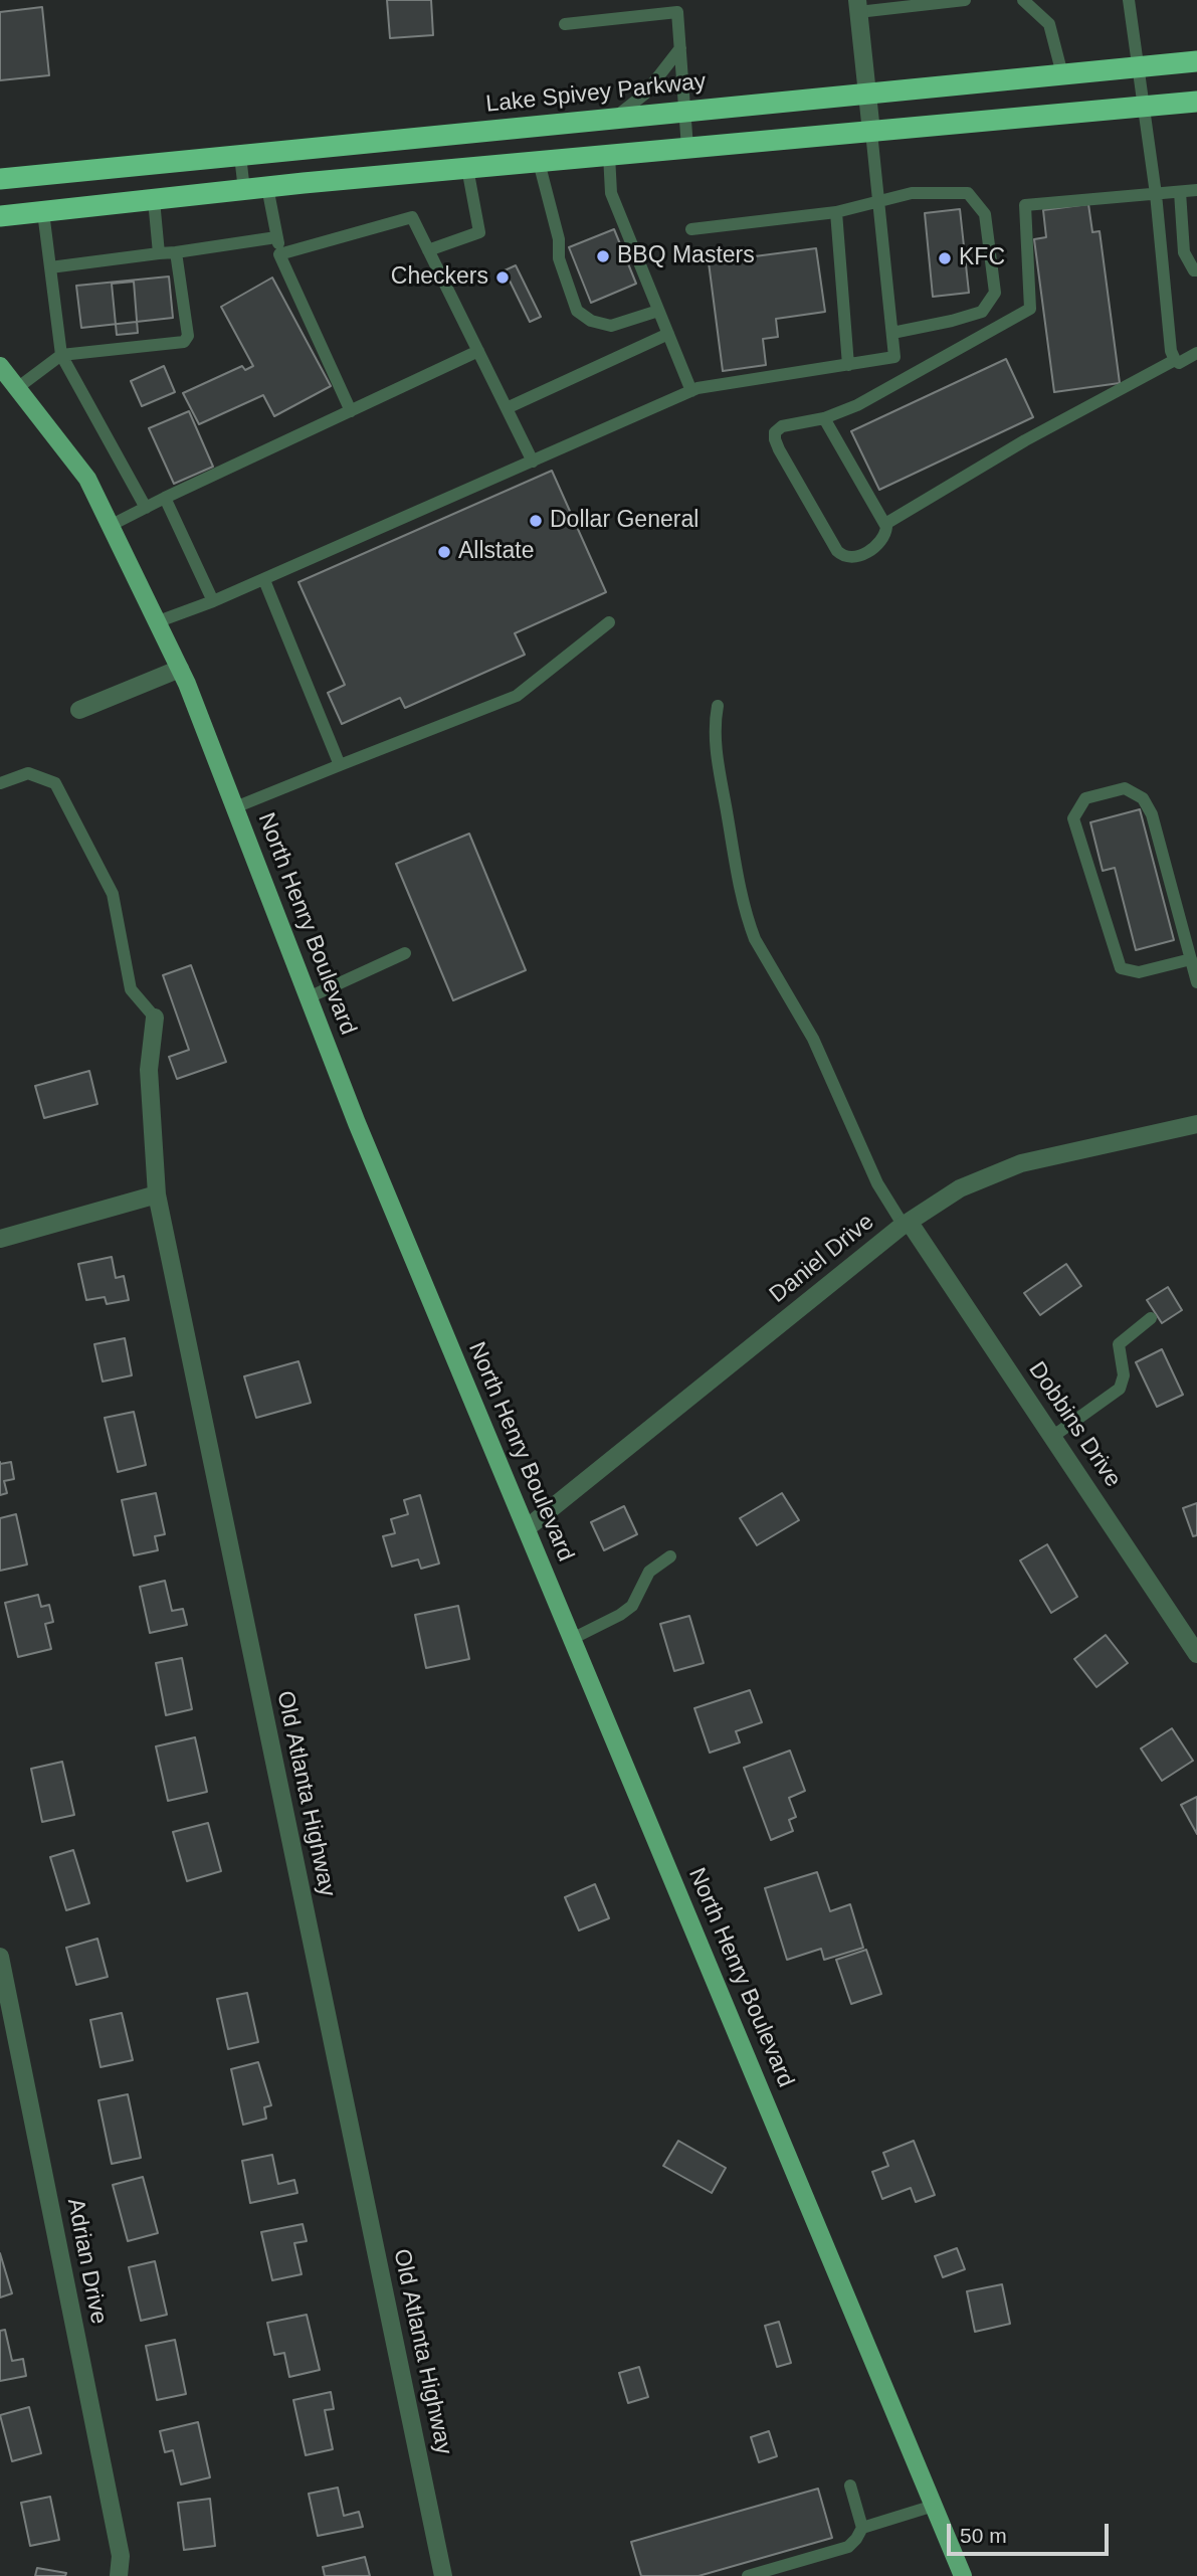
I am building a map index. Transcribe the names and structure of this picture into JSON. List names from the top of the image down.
{
  "streets": {
    "highway": ["Lake Spivey Parkway"],
    "main road": ["North Henry Boulevard"],
    "street": [
      "Daniel Drive",
      "Dobbins Drive",
      "Old Atlanta Highway",
      "Adrian Drive"
    ]
  },
  "crossings": [
    ["North Henry Boulevard", "Daniel Drive"],
    ["Daniel Drive", "Dobbins Drive"]
  ],
  "places": [
    "BBQ Masters",
    "KFC",
    "Checkers",
    "Dollar General",
    "Allstate"
  ],
  "scale_bar": "50 m"
}
